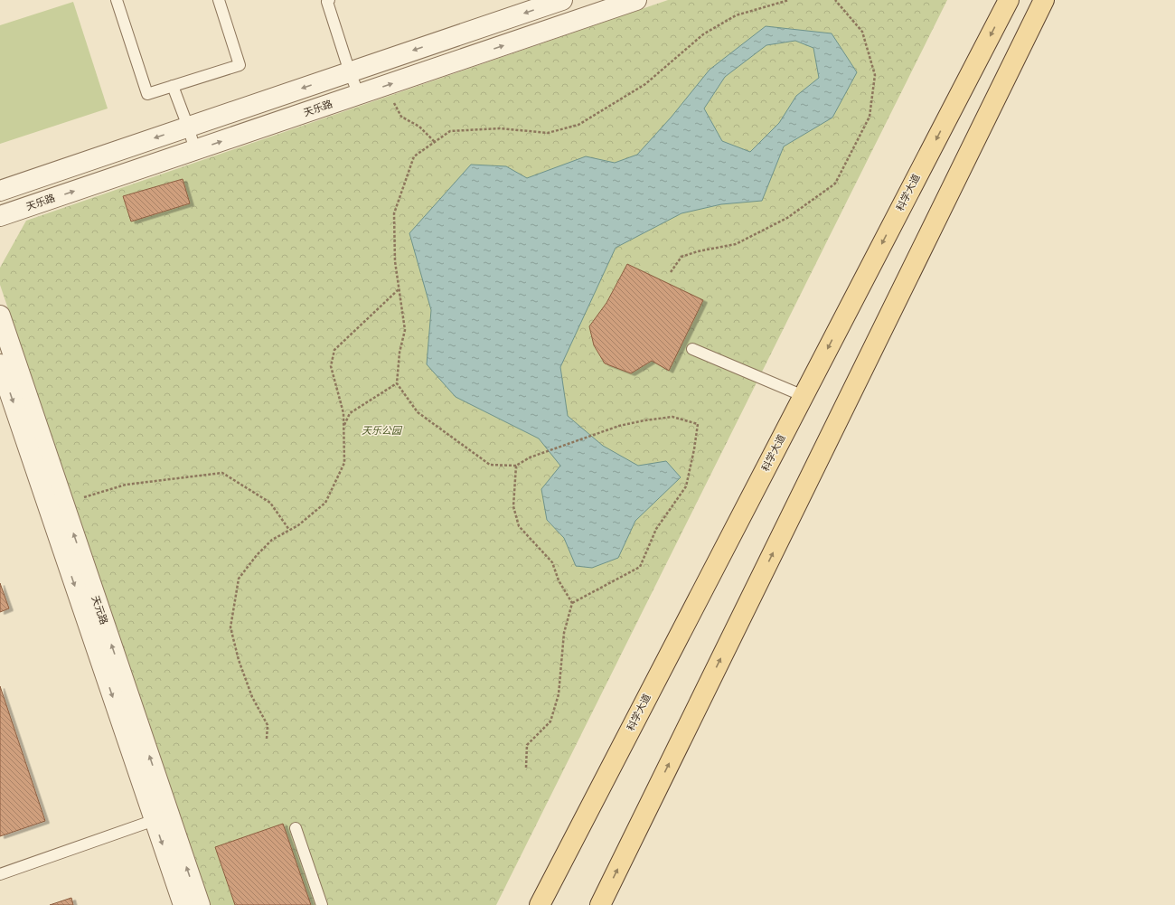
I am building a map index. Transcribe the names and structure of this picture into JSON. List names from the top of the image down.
{
  "streets": {
    "main road": ["科学大道"],
    "street": ["天乐路", "天元路"]
  },
  "parks": ["天乐公园"]
}
